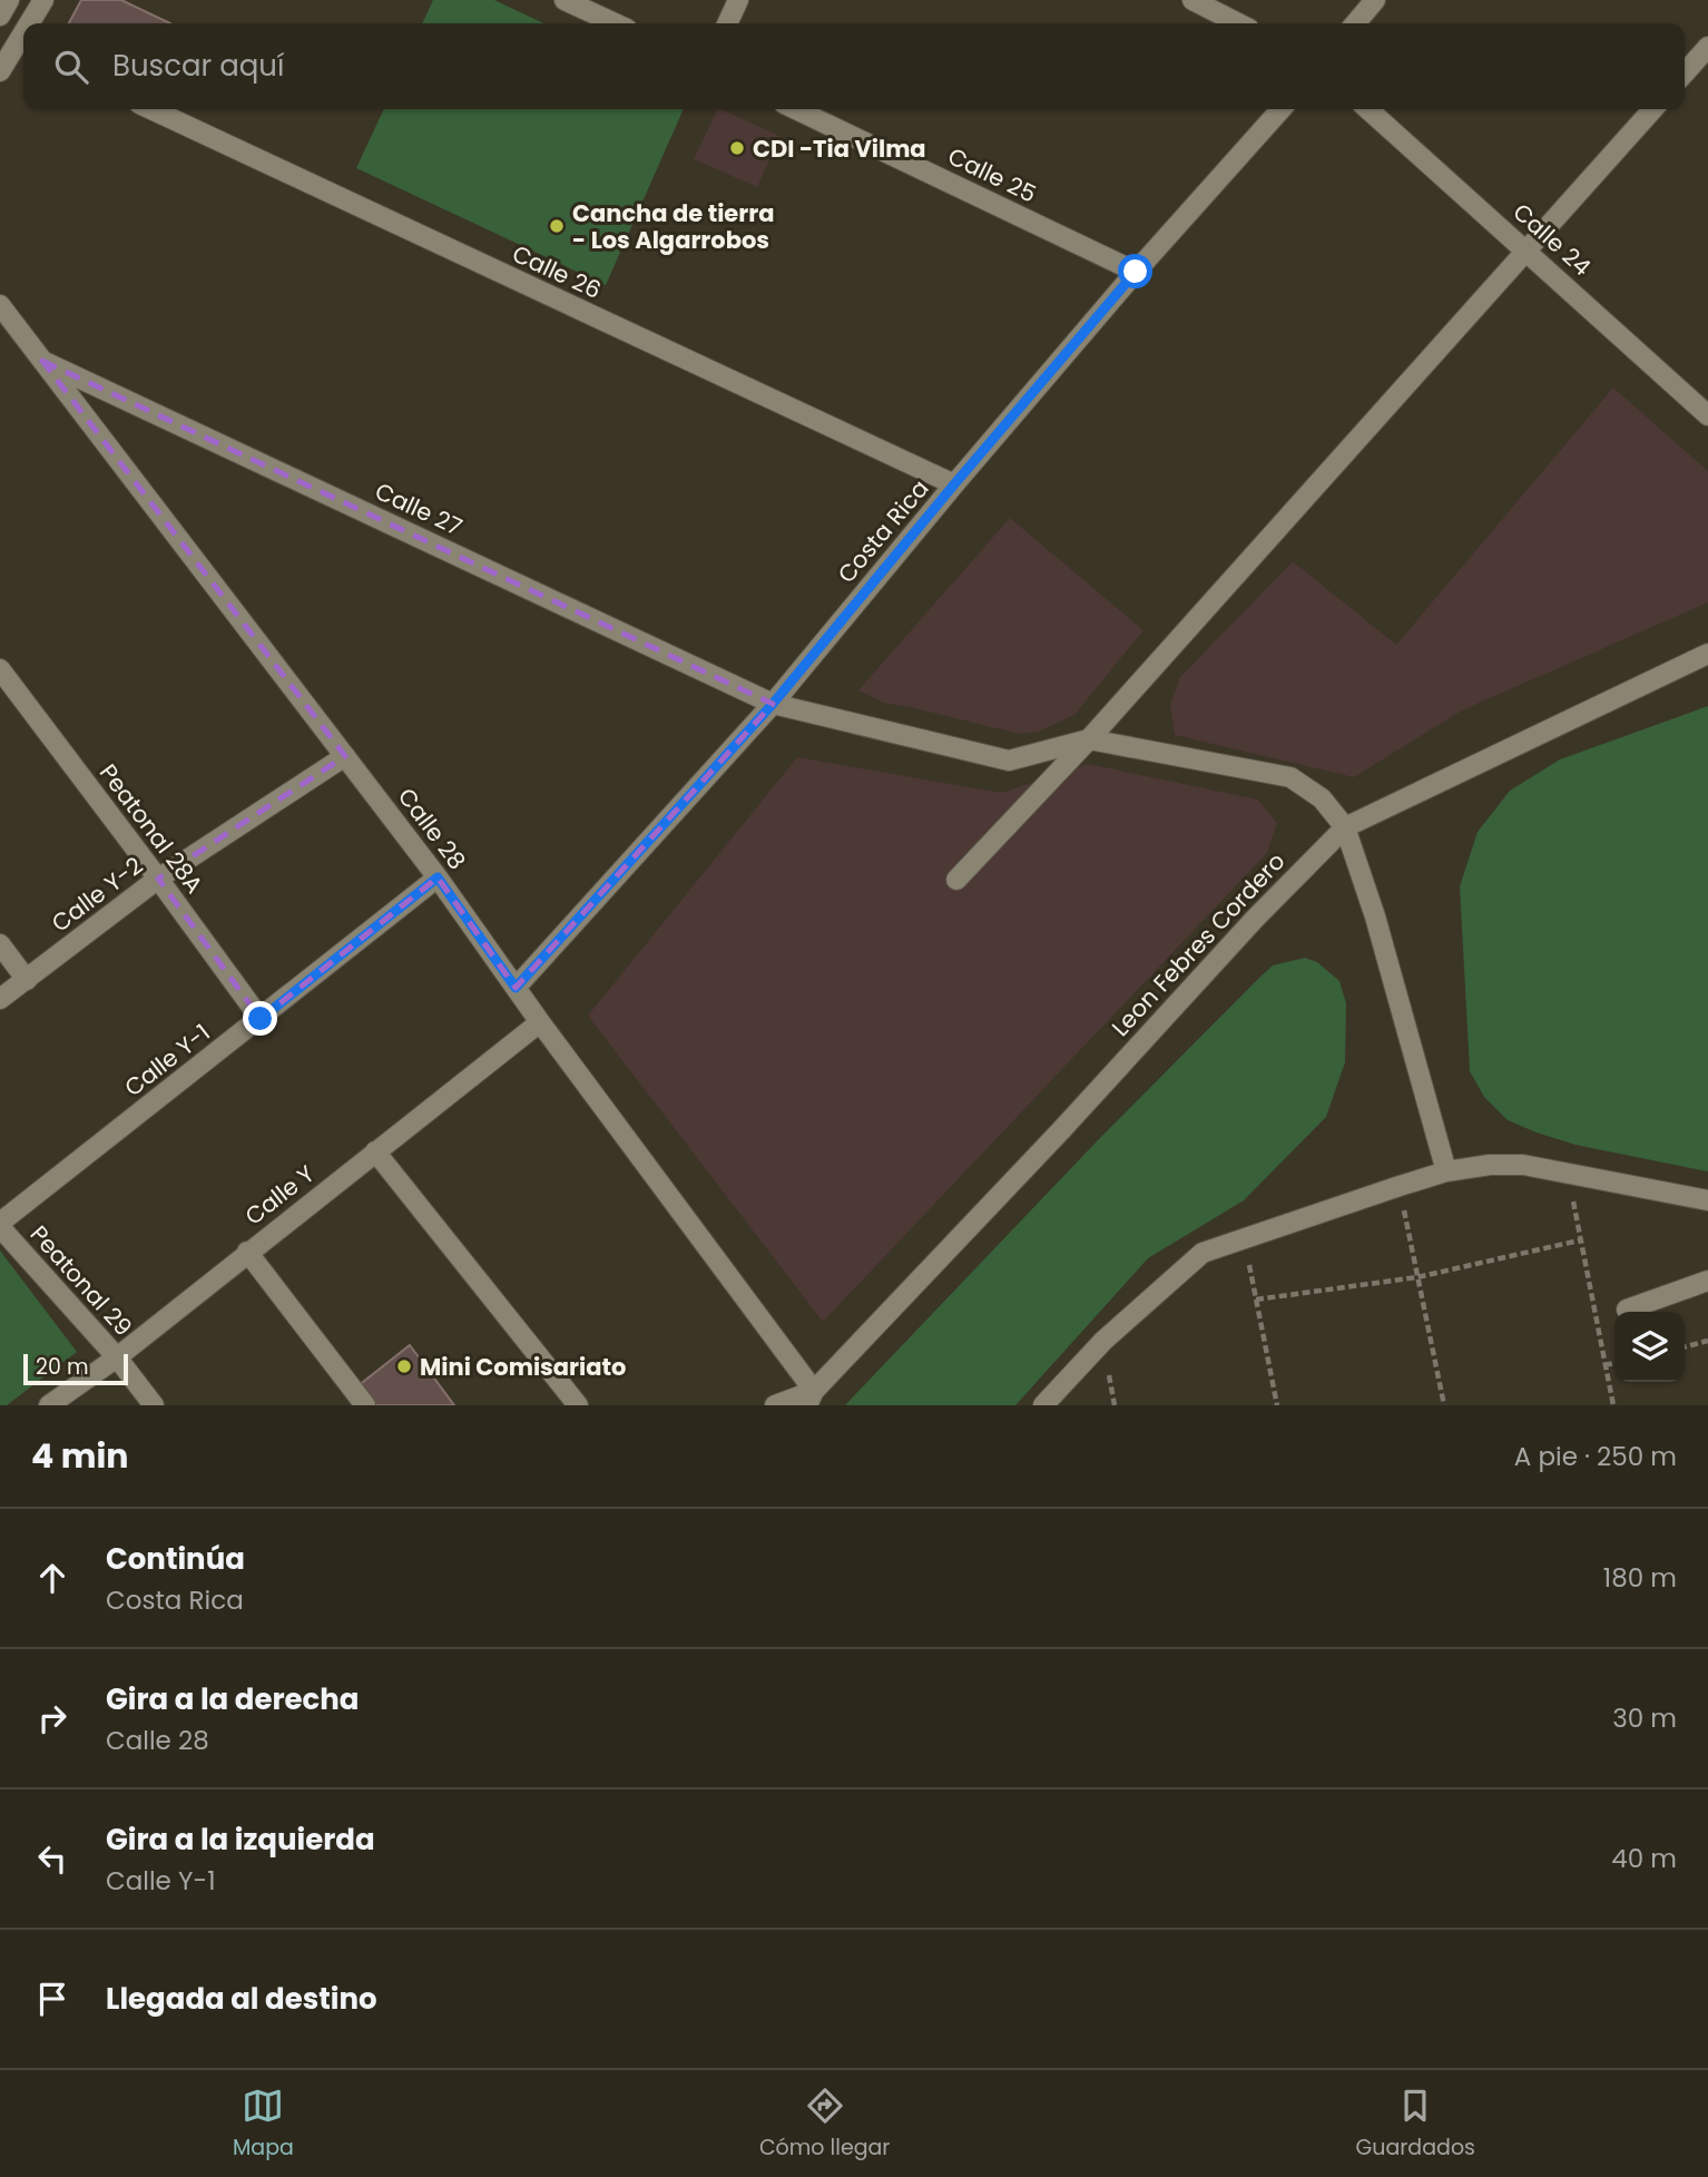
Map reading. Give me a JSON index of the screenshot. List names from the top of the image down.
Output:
{
  "streets": {
    "street": [
      "Calle 25",
      "Calle 24",
      "Calle 26",
      "Calle 27",
      "Costa Rica",
      "Peatonal 28A",
      "Calle 28",
      "Calle Y-2",
      "Leon Febres Cordero",
      "Calle Y-1",
      "Calle Y",
      "Peatonal 29"
    ]
  },
  "crossings": [
    ["Calle 25", "Costa Rica"],
    ["Calle 26", "Costa Rica"],
    ["Calle 27", "Costa Rica"],
    ["Calle 27", "Calle 28"],
    ["Costa Rica", "Calle 28"],
    ["Peatonal 28A", "Calle Y-2"],
    ["Peatonal 28A", "Calle Y-1"],
    ["Calle 28", "Calle Y-2"],
    ["Calle 28", "Leon Febres Cordero"],
    ["Calle 28", "Calle Y-1"],
    ["Calle 28", "Calle Y"],
    ["Calle Y-1", "Peatonal 29"],
    ["Calle Y", "Peatonal 29"]
  ],
  "places": ["CDI -Tia Vilma", "Cancha de tierra - Los Algarrobos", "Mini Comisariato"],
  "scale_bar": "20 m",
  "page": {
    "search": "Buscar aquí",
    "scale": "20 m",
    "heading": ["4 min", "A pie · 250 m"],
    "list": [
      ["Continúa", "Costa Rica", "180 m"],
      ["Gira a la derecha", "Calle 28", "30 m"],
      ["Gira a la izquierda", "Calle Y-1", "40 m"],
      "Llegada al destino"
    ],
    "nav": ["Mapa", "Cómo llegar", "Guardados"]
  }
}
